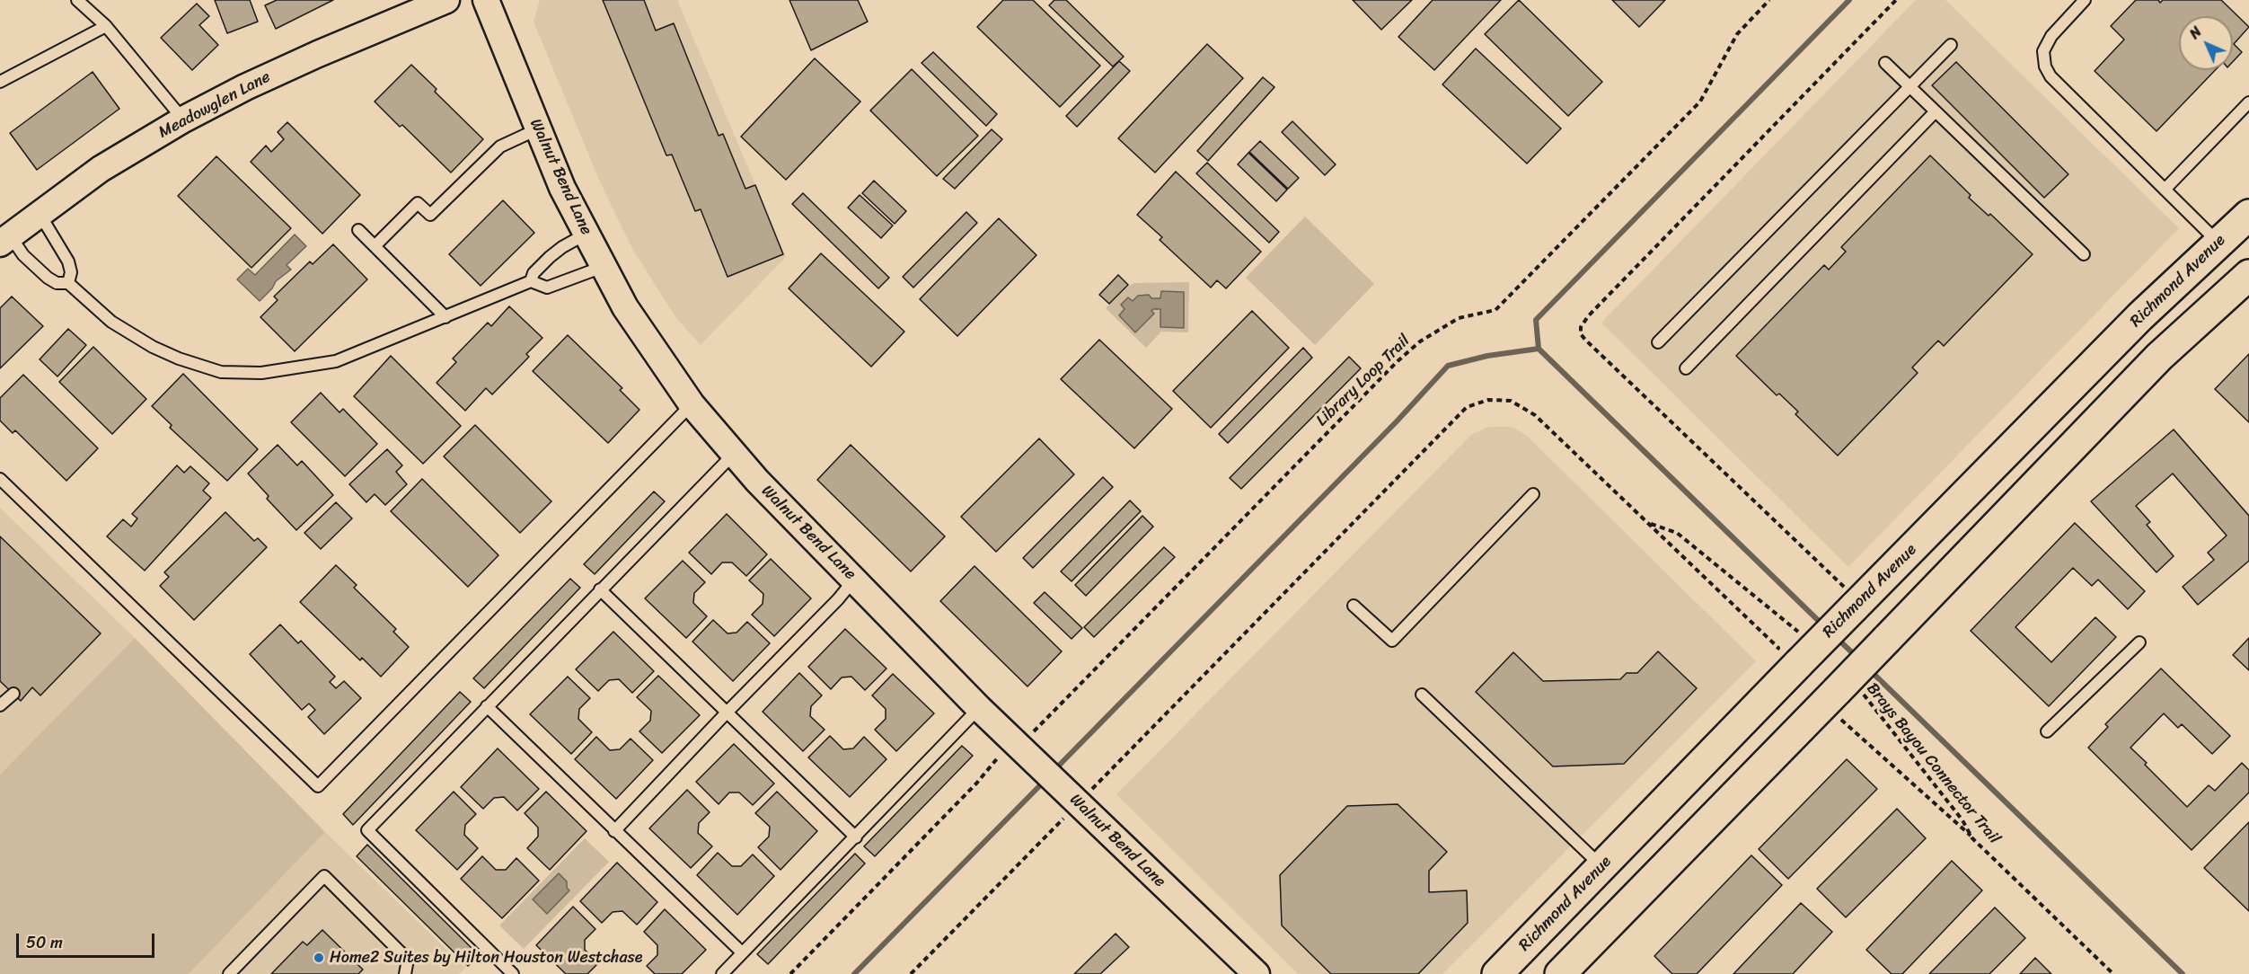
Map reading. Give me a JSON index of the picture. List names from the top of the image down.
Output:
{
  "streets": {
    "main road": ["Richmond Avenue"],
    "street": ["Meadowglen Lane", "Walnut Bend Lane"],
    "path": ["Library Loop Trail", "Brays Bayou Connector Trail"]
  },
  "crossings": [
    ["Walnut Bend Lane", "Library Loop Trail"]
  ],
  "places": ["Home2 Suites by Hilton Houston Westchase"],
  "scale_bar": "50 m",
  "north": "top left"
}
